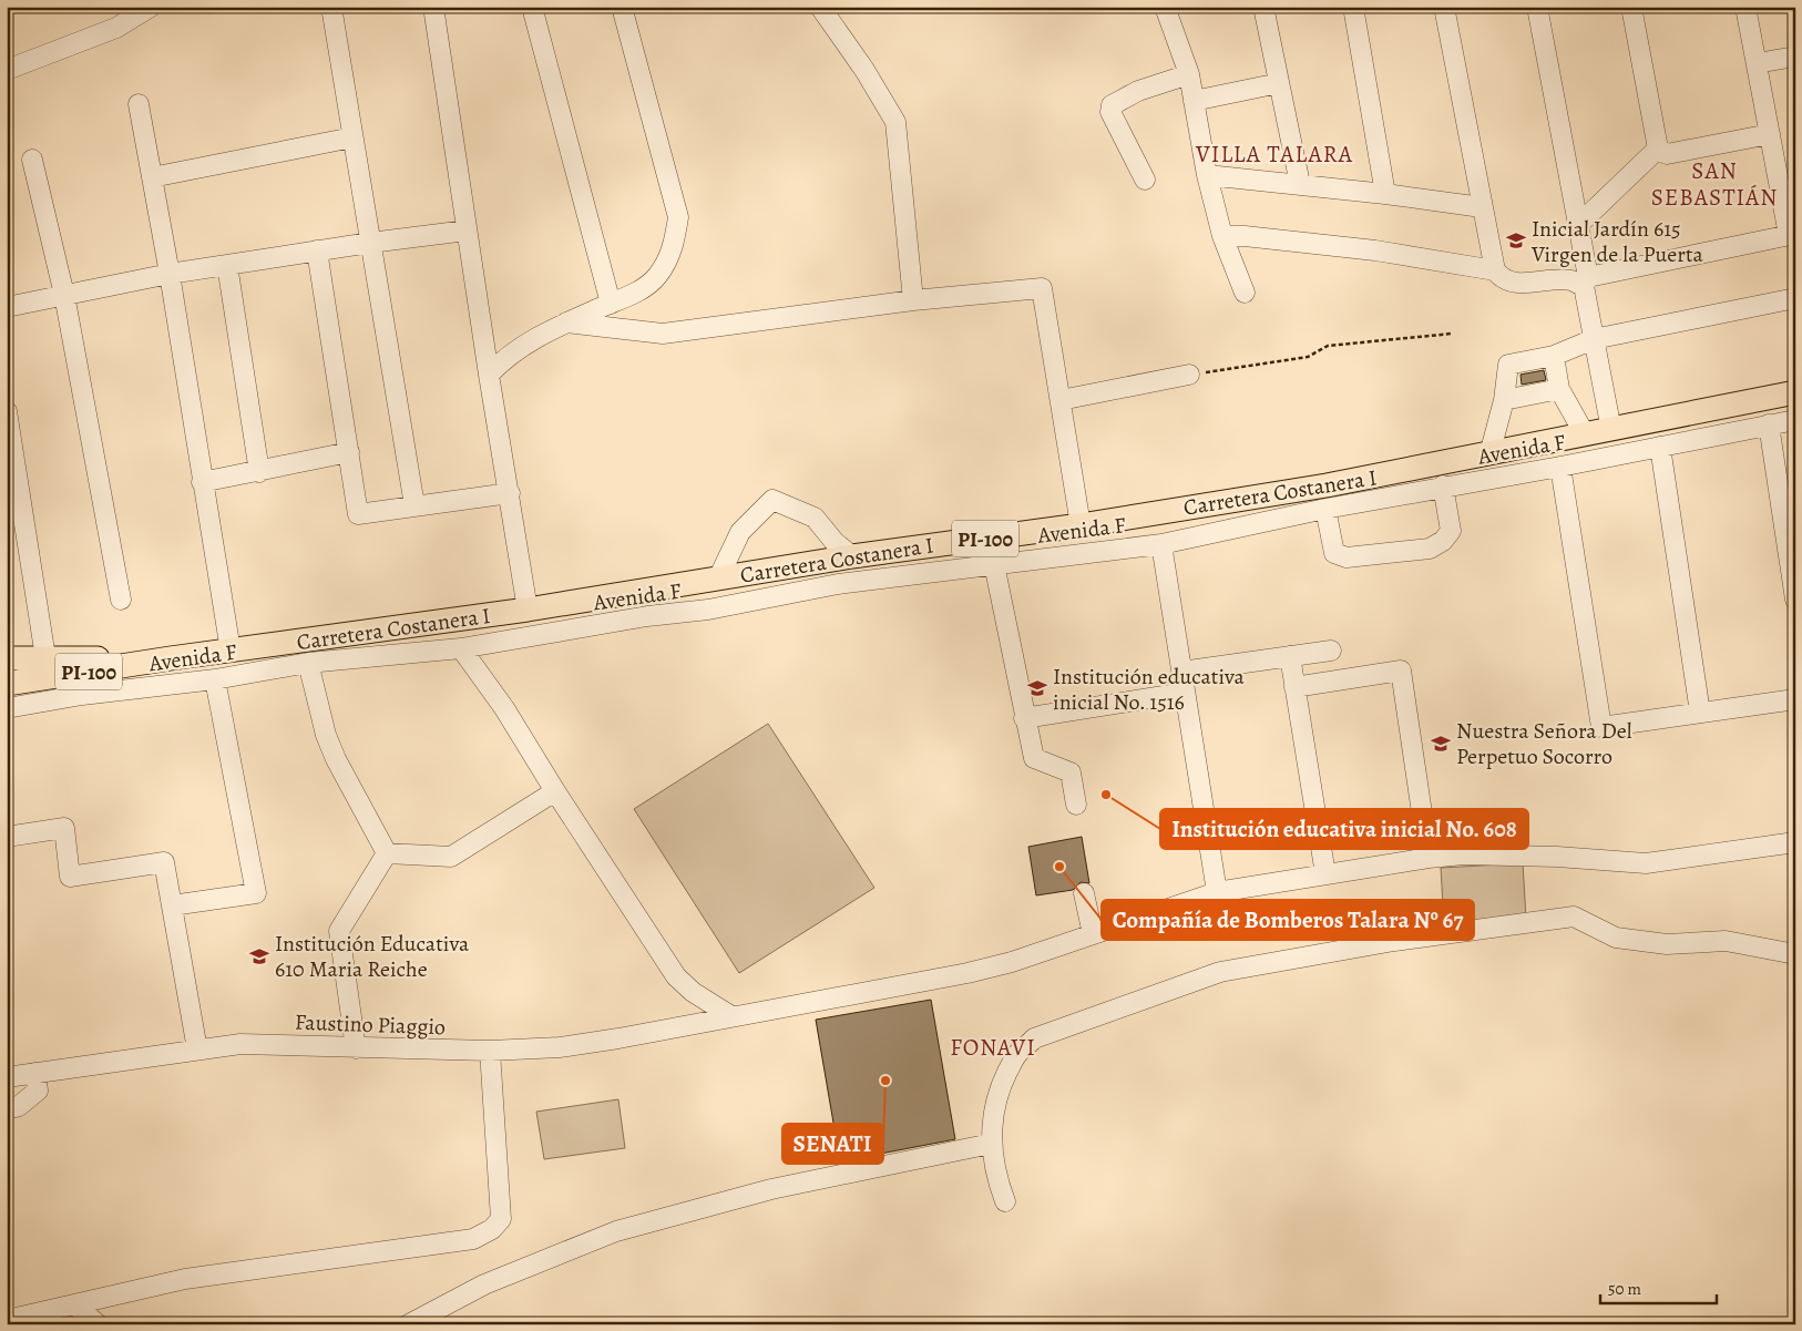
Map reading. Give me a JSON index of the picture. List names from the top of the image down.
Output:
{
  "streets": {
    "main road": ["Carretera Costanera I", "PI-100"],
    "street": ["Avenida F", "Faustino Piaggio"]
  },
  "districts": ["VILLA TALARA", "SAN SEBASTIÁN", "FONAVI"],
  "places": {
    "school or university": [
      "Inicial Jardín 615 Virgen de la Puerta",
      "Institución educativa inicial No. 1516",
      "Nuestra Señora Del Perpetuo Socorro",
      "Institución Educativa 610 Maria Reiche"
    ],
    "other": ["Institución educativa inicial No. 608", "Compañía de Bomberos Talara Nº 67", "SENATI"]
  },
  "scale_bar": "50 m"
}
